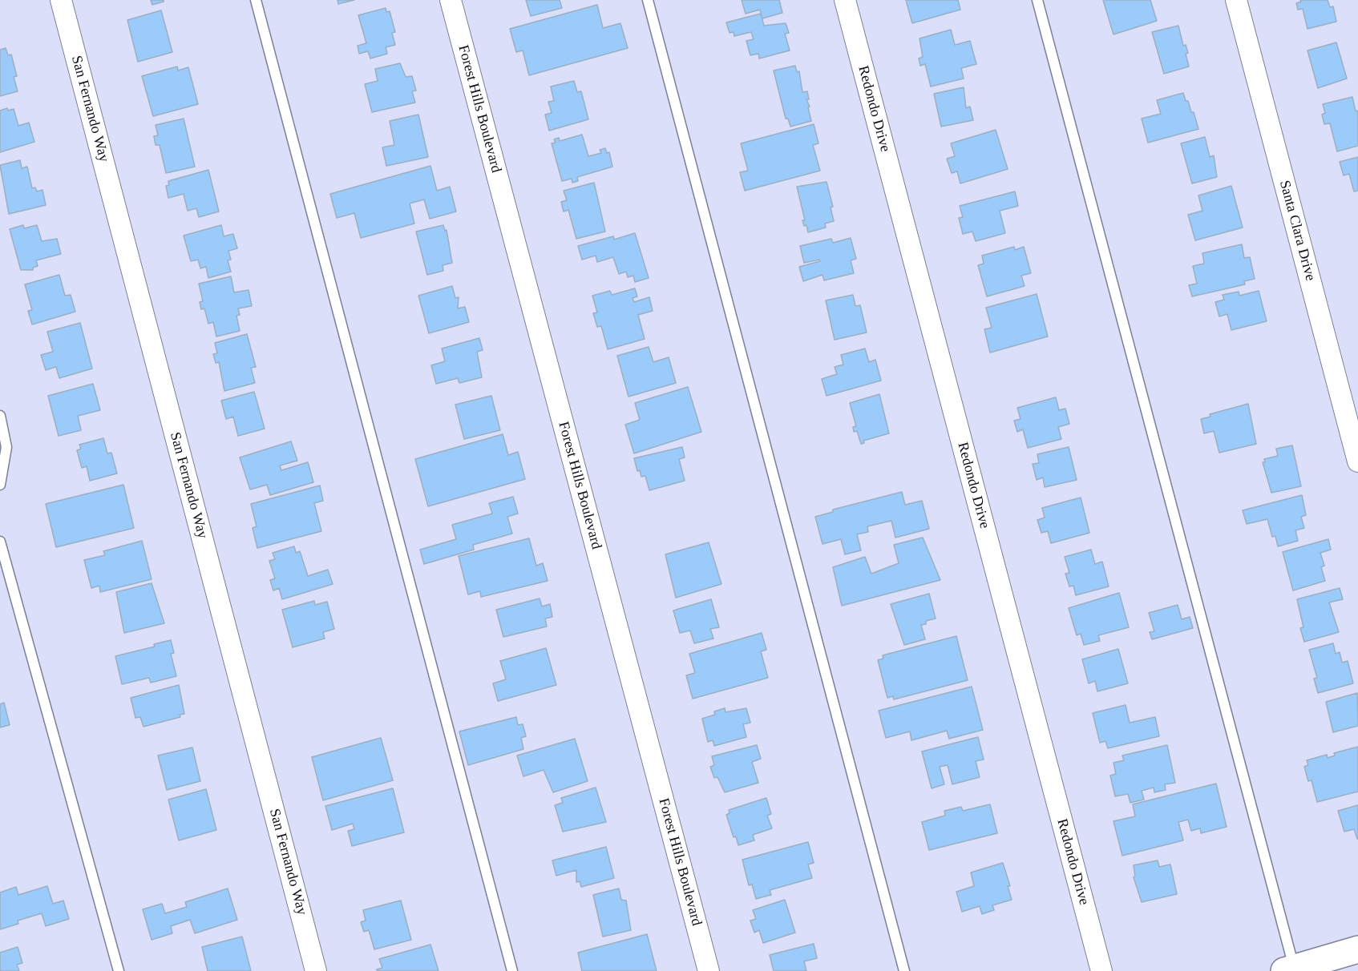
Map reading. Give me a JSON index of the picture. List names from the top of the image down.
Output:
{
  "streets": {
    "street": [
      "San Fernando Way",
      "Forest Hills Boulevard",
      "Redondo Drive",
      "Santa Clara Drive"
    ]
  }
}
